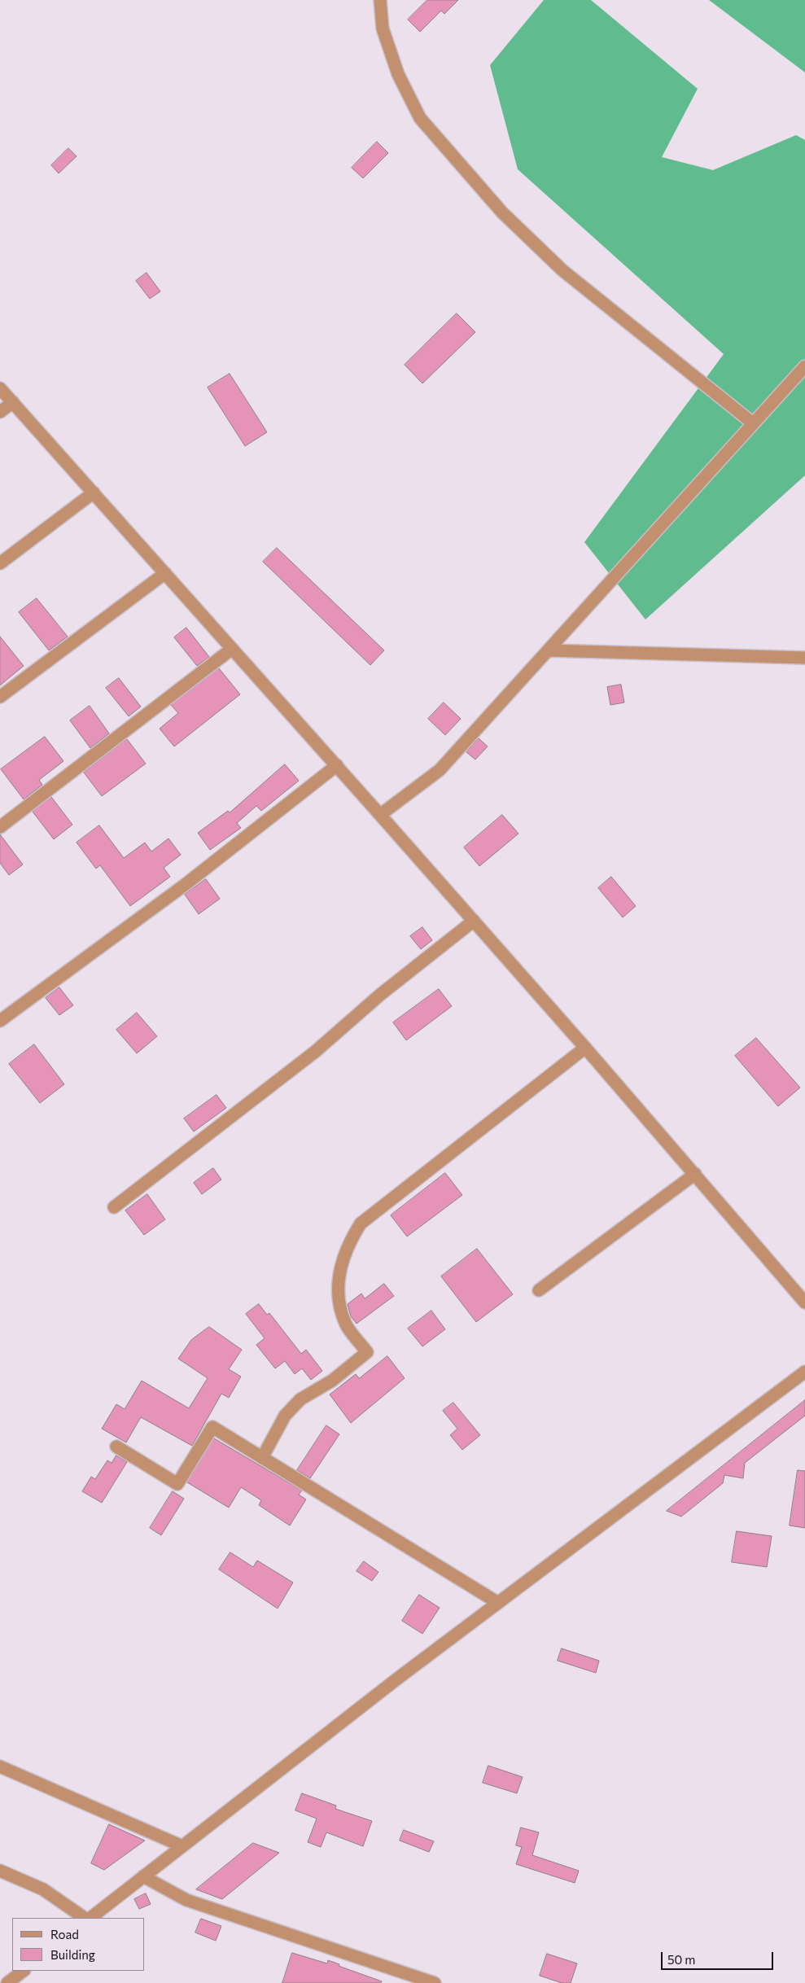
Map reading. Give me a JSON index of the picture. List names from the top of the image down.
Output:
{
  "legend": ["Road", "Building"],
  "scale_bar": "50 m"
}
